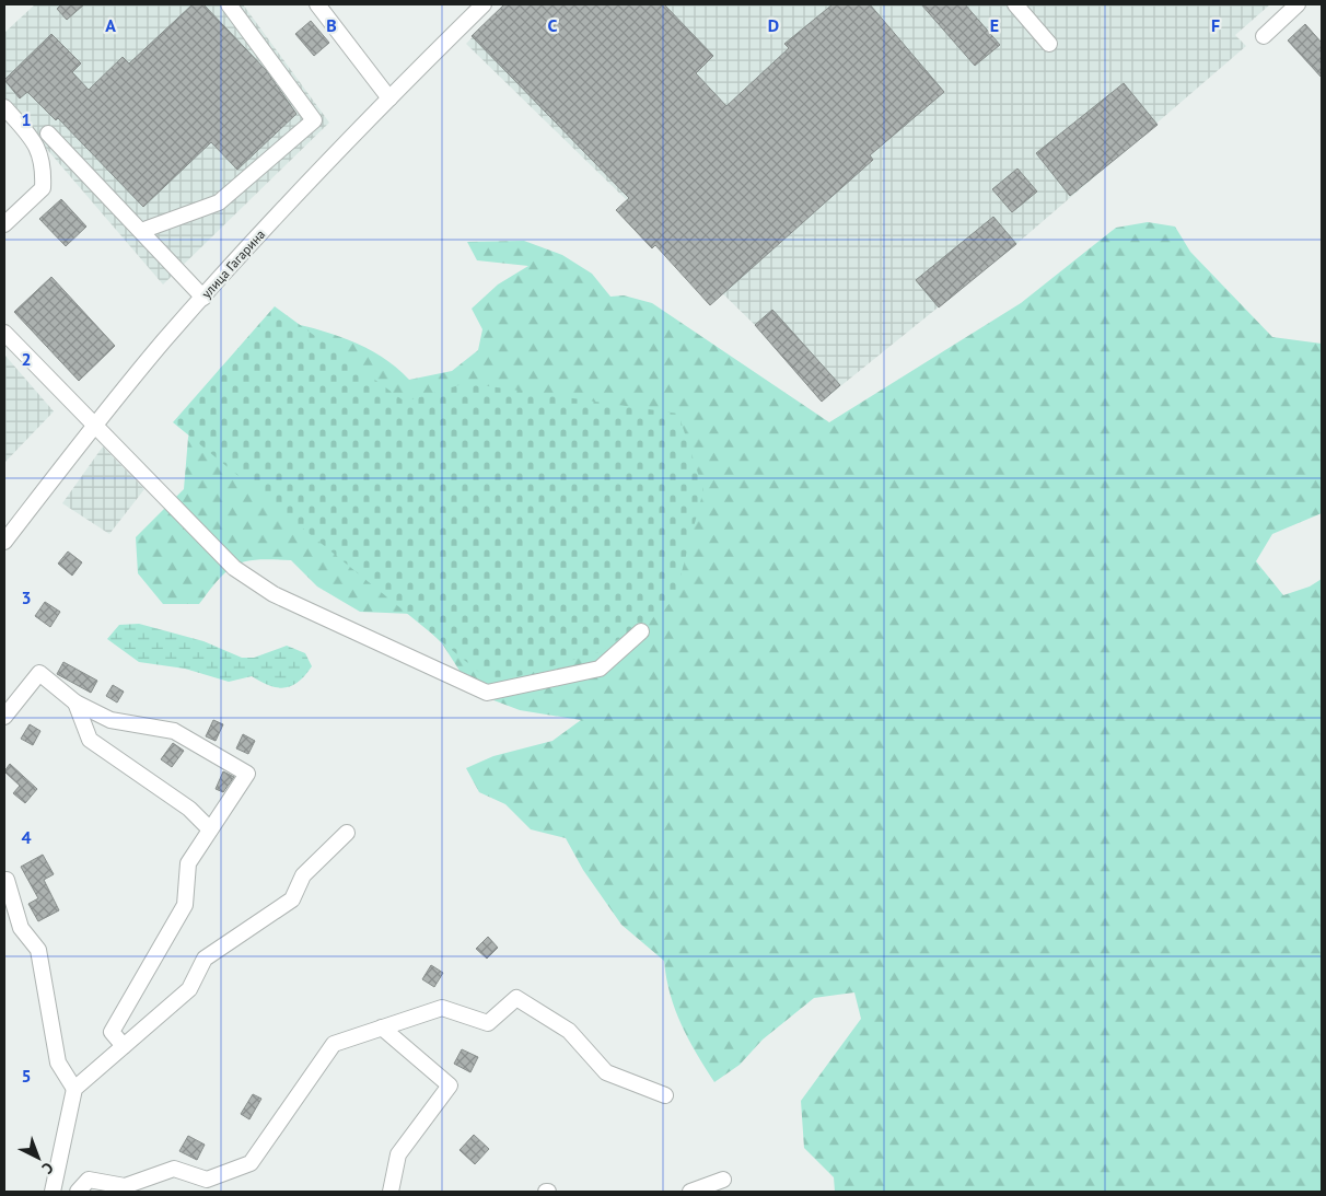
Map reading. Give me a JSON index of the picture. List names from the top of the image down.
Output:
{
  "streets": {
    "street": ["улица Гагарина"]
  },
  "north": "bottom right",
  "grid": {
    "columns": [
      "A",
      "B",
      "C",
      "D",
      "E",
      "F"
    ],
    "rows": [
      "1",
      "2",
      "3",
      "4",
      "5"
    ]
  }
}
